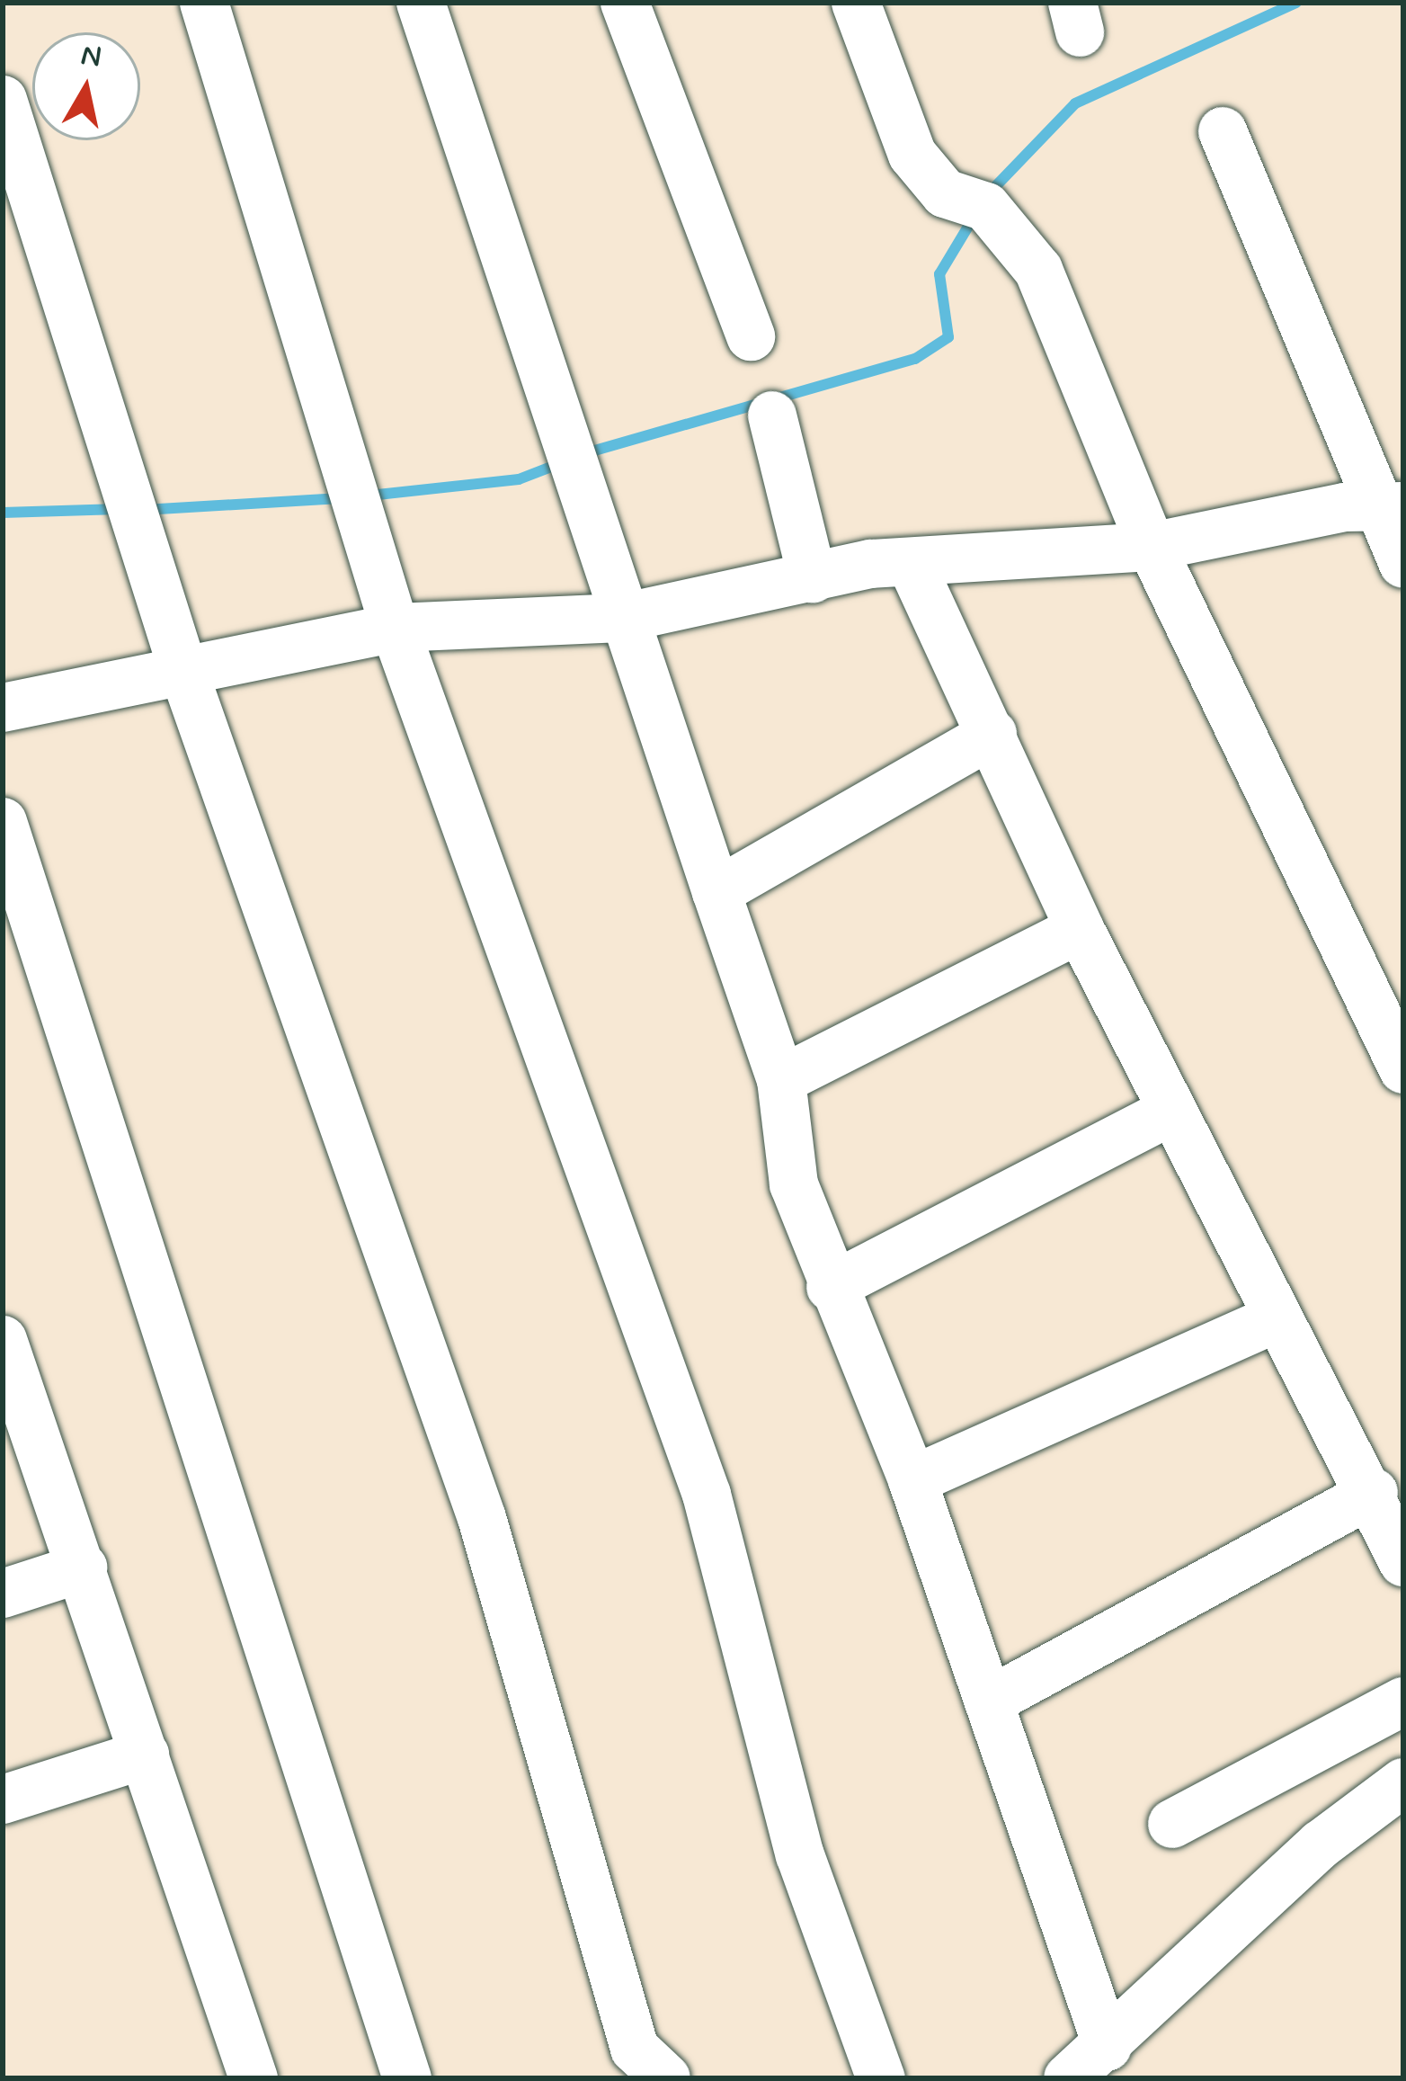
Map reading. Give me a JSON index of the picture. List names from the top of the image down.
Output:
{
  "north": "top"
}
